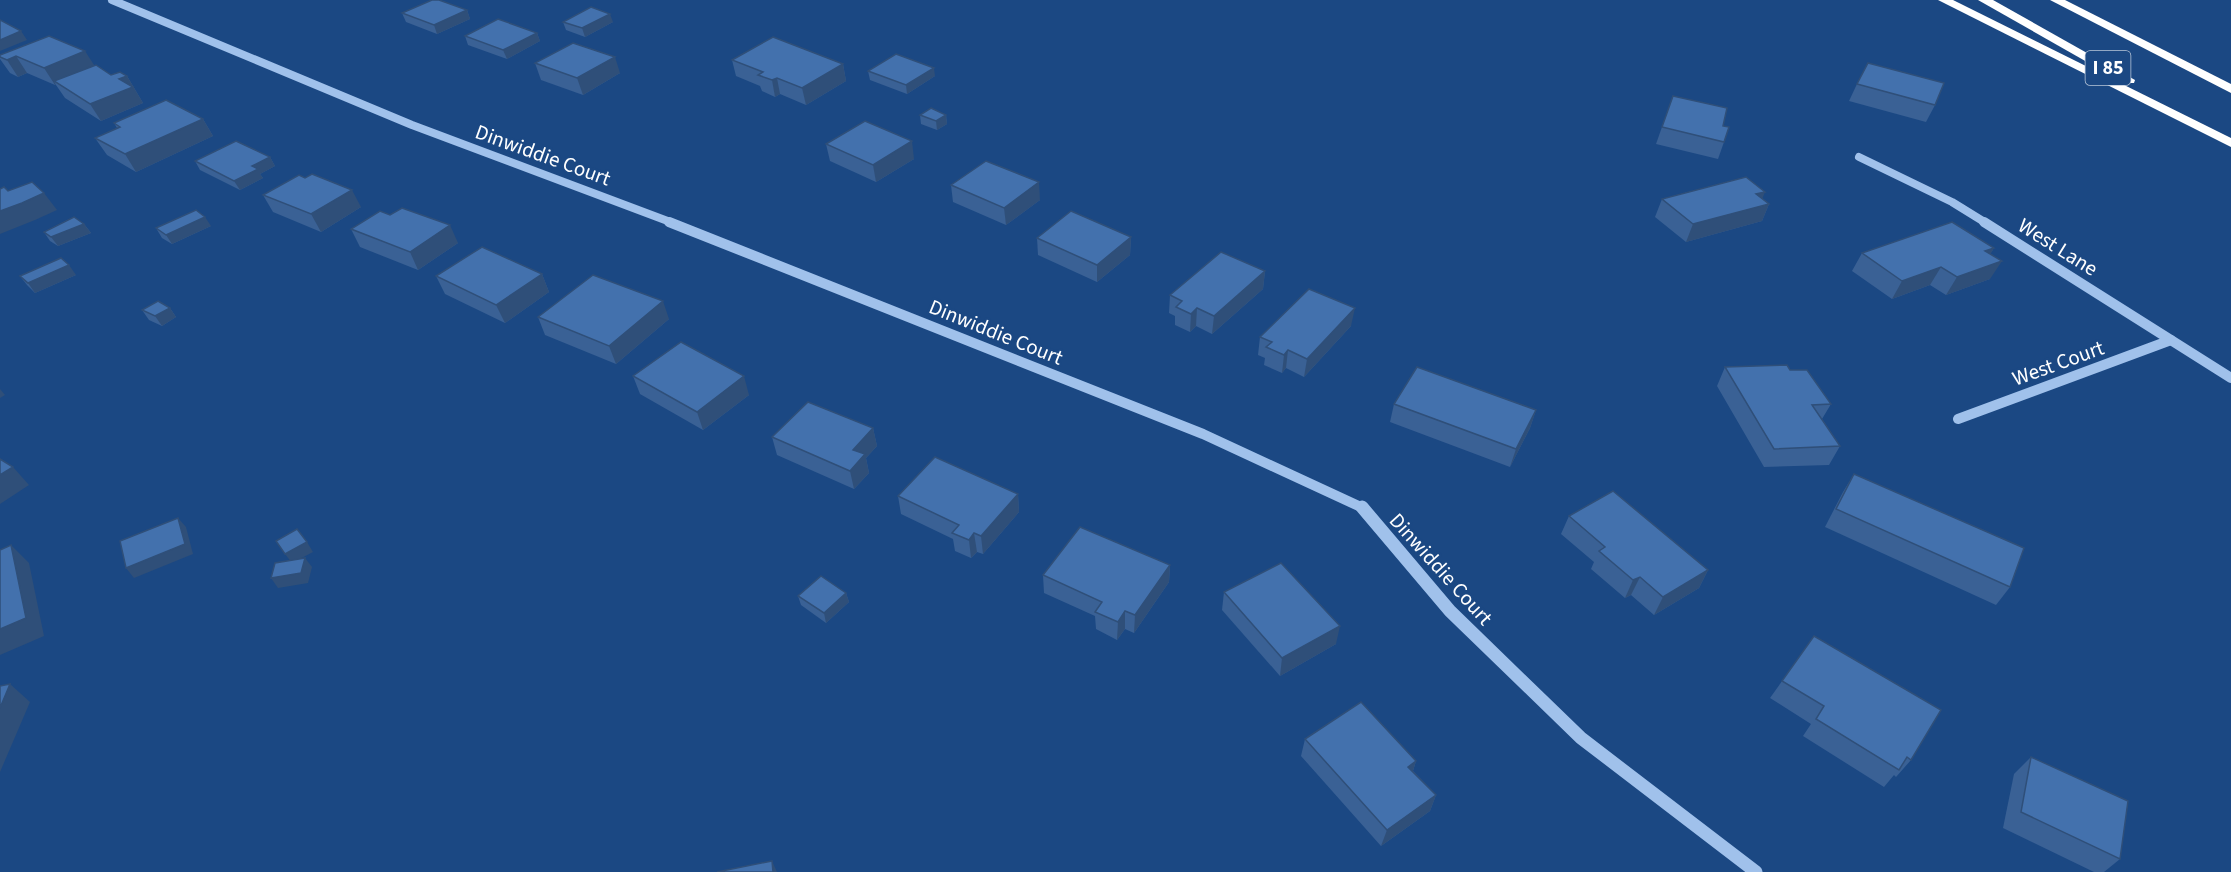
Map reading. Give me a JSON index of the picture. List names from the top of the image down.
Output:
{
  "streets": {
    "highway": ["I 85"],
    "street": ["Dinwiddie Court", "West Lane", "West Court"]
  },
  "crossings": [
    ["West Lane", "West Court"]
  ]
}
